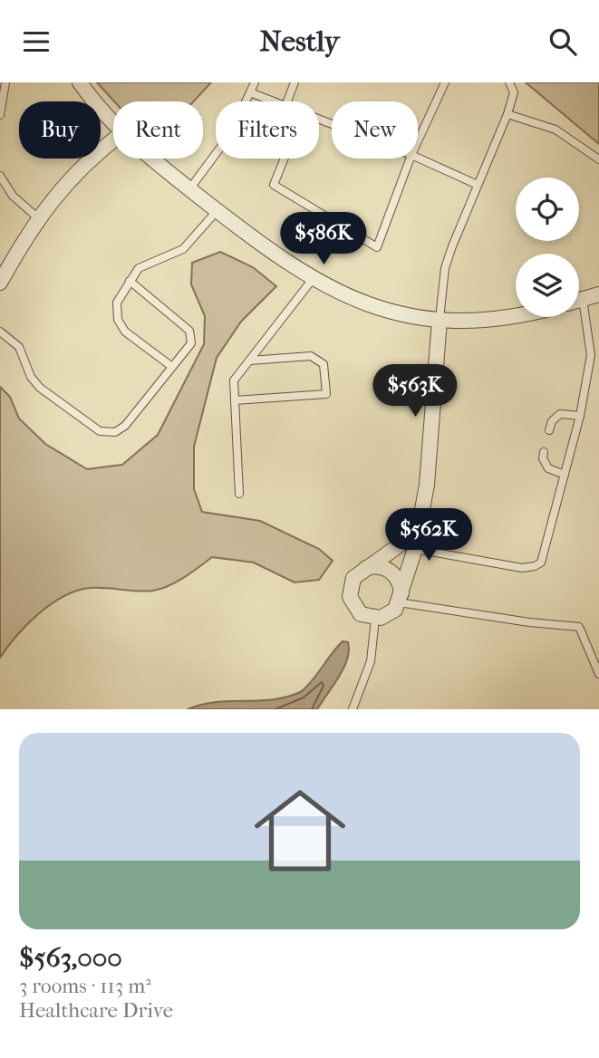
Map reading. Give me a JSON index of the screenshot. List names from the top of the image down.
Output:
{
  "page": {
    "header": "Nestly",
    "chip": [
      "Buy",
      "Rent",
      "Filters",
      "New"
    ],
    "price": ["$586K", "$563K", "$562K"],
    "list": [
      {
        "name": "$563,000",
        "note": "3 rooms · 113 m² · Healthcare Drive"
      }
    ]
  }
}
